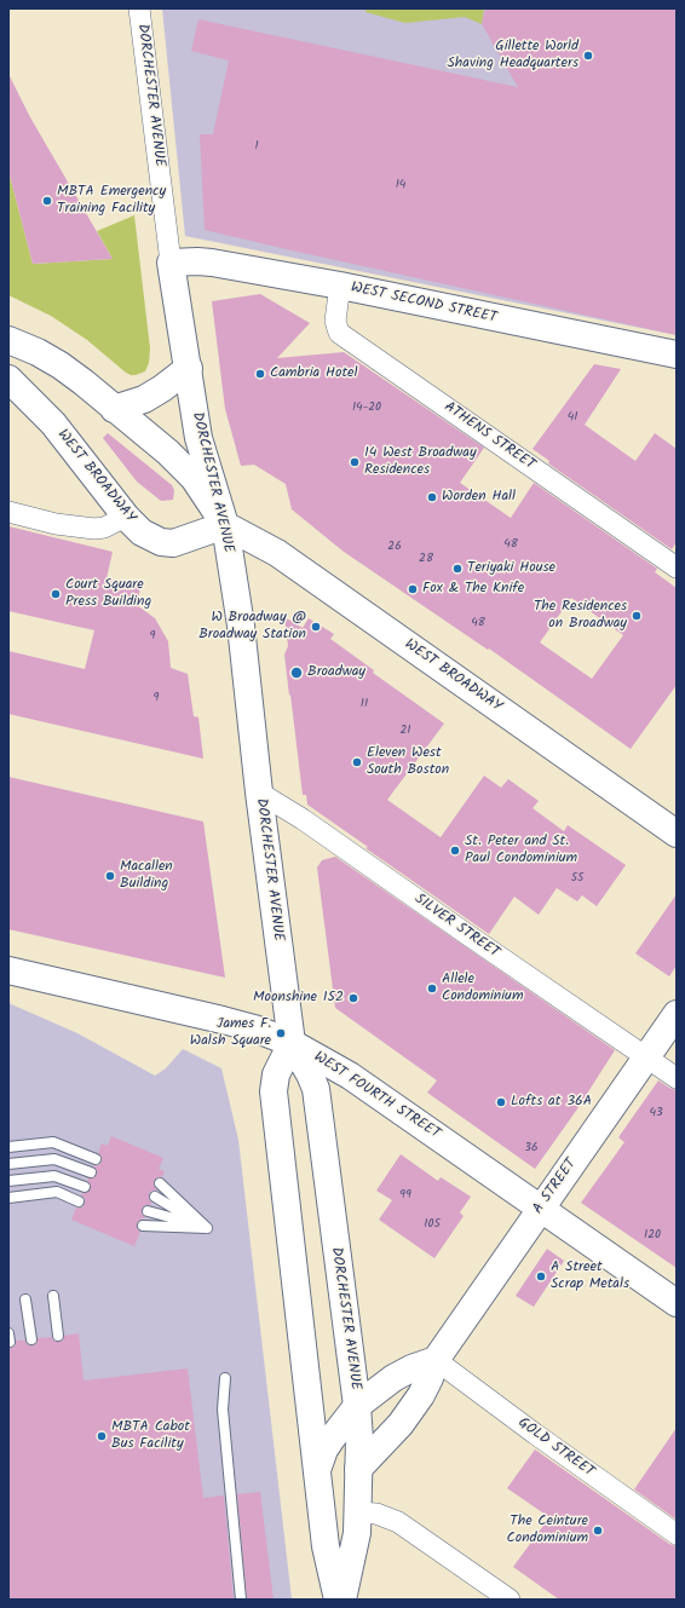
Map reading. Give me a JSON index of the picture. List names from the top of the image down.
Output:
{
  "streets": {
    "main road": [
      "DORCHESTER AVENUE",
      "WEST SECOND STREET",
      "WEST BROADWAY",
      "WEST FOURTH STREET",
      "A STREET"
    ],
    "street": ["ATHENS STREET", "SILVER STREET", "GOLD STREET"]
  },
  "crossings": [
    ["DORCHESTER AVENUE", "WEST SECOND STREET"],
    ["DORCHESTER AVENUE", "WEST BROADWAY"],
    ["DORCHESTER AVENUE", "SILVER STREET"],
    ["DORCHESTER AVENUE", "WEST FOURTH STREET"],
    ["DORCHESTER AVENUE", "A STREET"],
    ["WEST SECOND STREET", "ATHENS STREET"],
    ["SILVER STREET", "A STREET"],
    ["WEST FOURTH STREET", "A STREET"],
    ["A STREET", "GOLD STREET"]
  ],
  "places": [
    "Gillette World Shaving Headquarters",
    "MBTA Emergency Training Facility",
    "Cambria Hotel",
    "14 West Broadway Residences",
    "Worden Hall",
    "Teriyaki House",
    "Fox & The Knife",
    "Court Square Press Building",
    "The Residences on Broadway",
    "W Broadway @ Broadway Station",
    "Broadway",
    "Eleven West South Boston",
    "St. Peter and St. Paul Condominium",
    "Macallen Building",
    "Allele Condominium",
    "Moonshine 152",
    "James F. Walsh Square",
    "Lofts at 36A",
    "A Street Scrap Metals",
    "MBTA Cabot Bus Facility",
    "The Ceinture Condominium"
  ],
  "house_numbers": [
    "1",
    "14",
    "14-20",
    "41",
    "48",
    "26",
    "28",
    "48",
    "9",
    "9",
    "11",
    "21",
    "55",
    "43",
    "36",
    "99",
    "105",
    "120"
  ]
}
